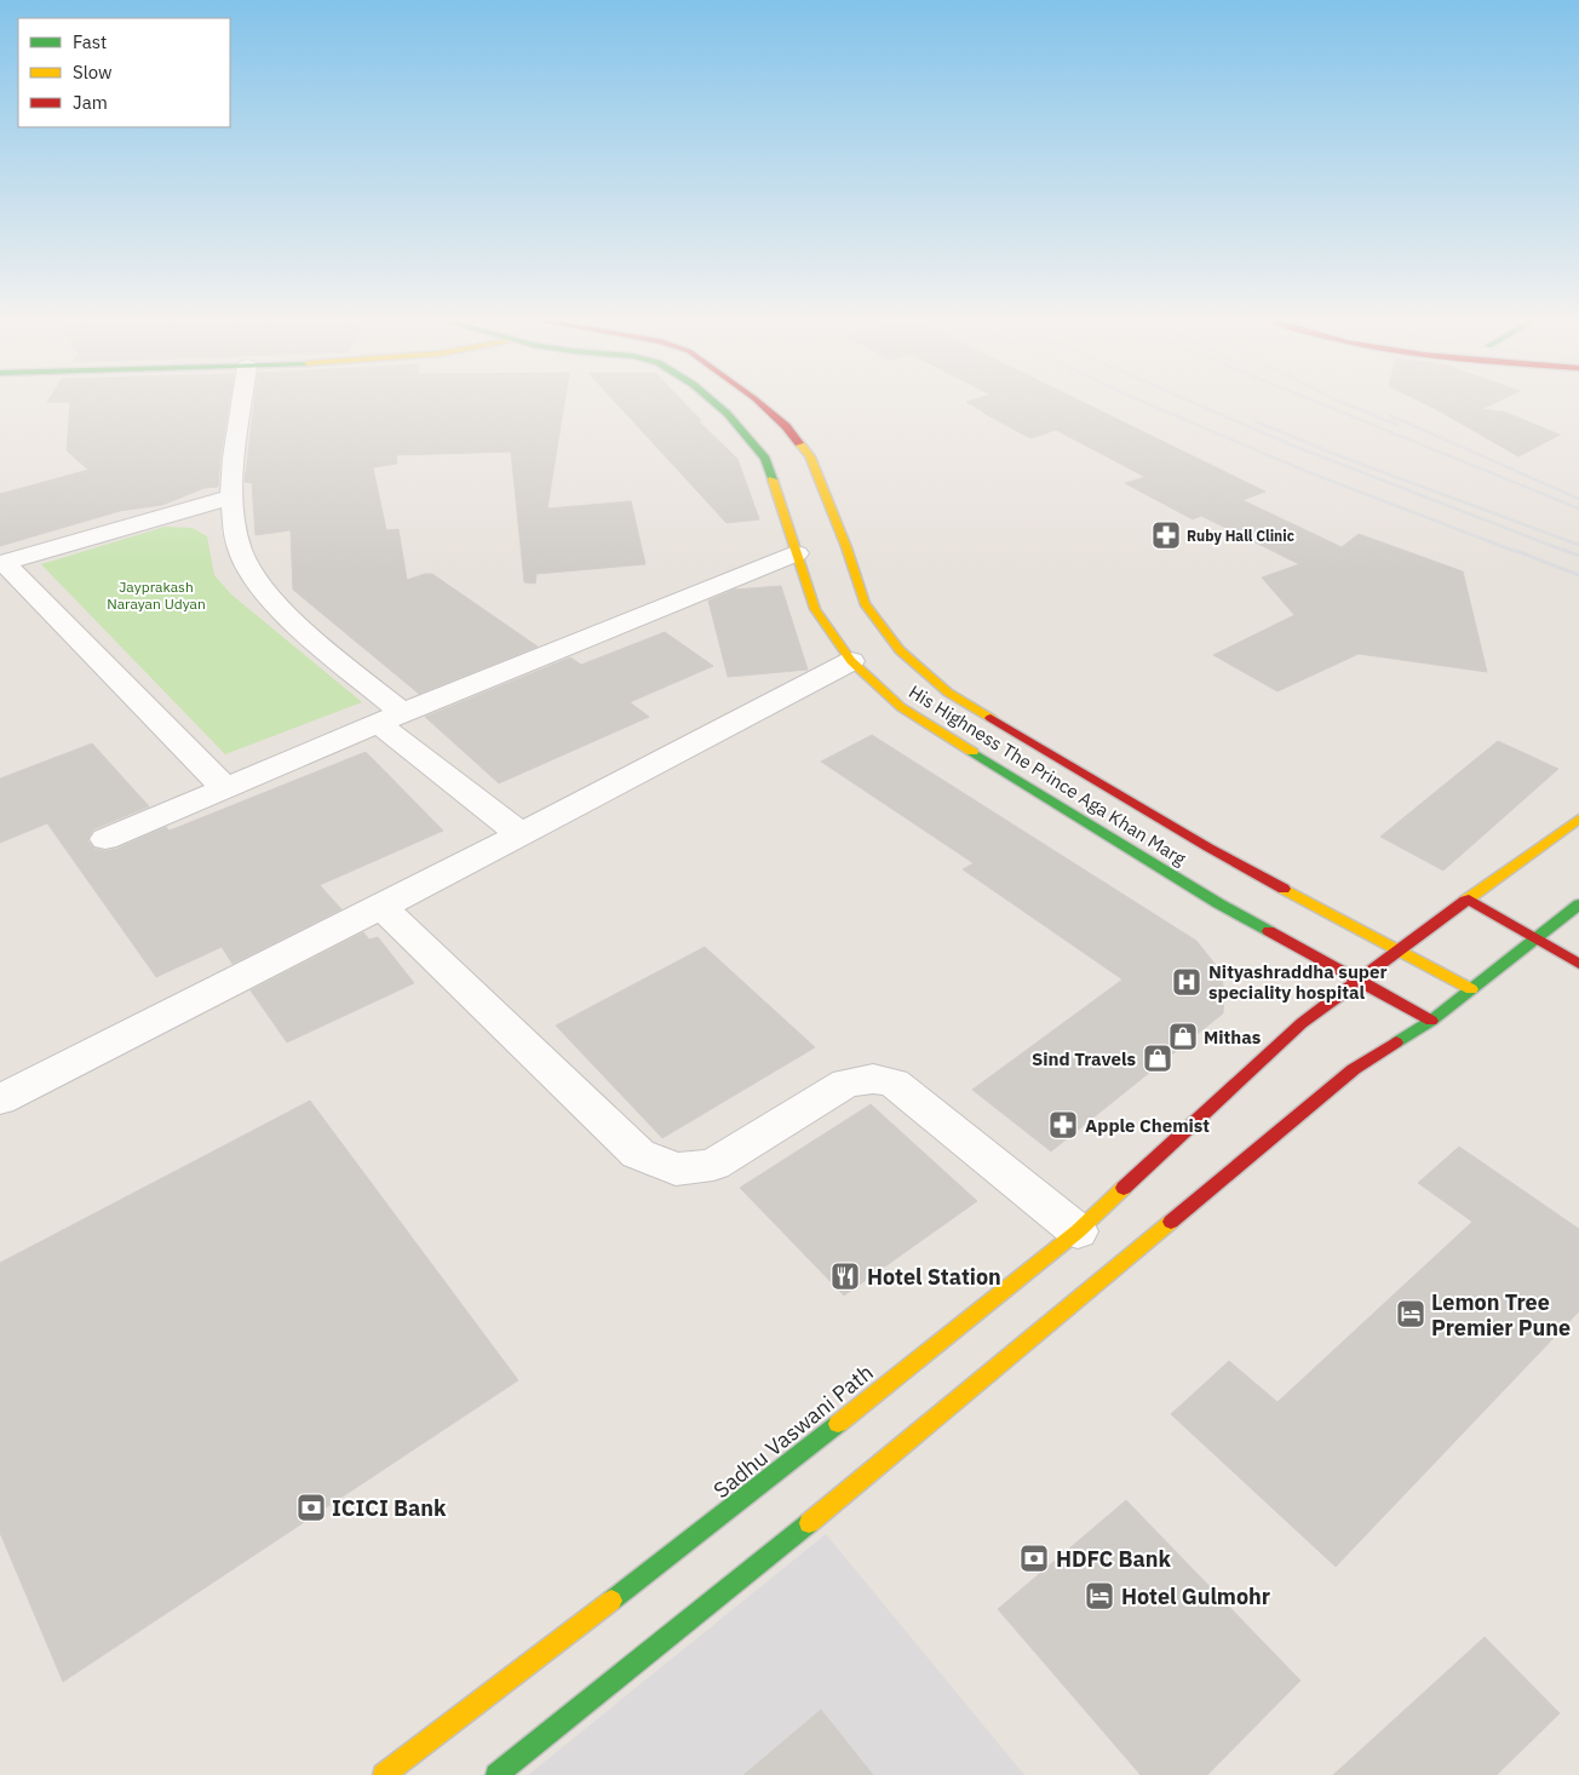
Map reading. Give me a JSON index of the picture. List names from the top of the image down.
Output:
{
  "streets": {
    "main road": ["His Highness The Prince Aga Khan Marg", "Sadhu Vaswani Path"]
  },
  "crossings": [
    ["His Highness The Prince Aga Khan Marg", "Sadhu Vaswani Path"]
  ],
  "parks": ["Jayprakash Narayan Udyan"],
  "places": {
    "pharmacy": ["Ruby Hall Clinic", "Apple Chemist"],
    "hospital": ["Nityashraddha super speciality hospital"],
    "shop": ["Mithas", "Sind Travels"],
    "restaurant": ["Hotel Station"],
    "hotel": ["Lemon Tree Premier Pune", "Hotel Gulmohr"],
    "bank": ["ICICI Bank", "HDFC Bank"]
  },
  "legend": ["Fast", "Slow", "Jam"]
}
